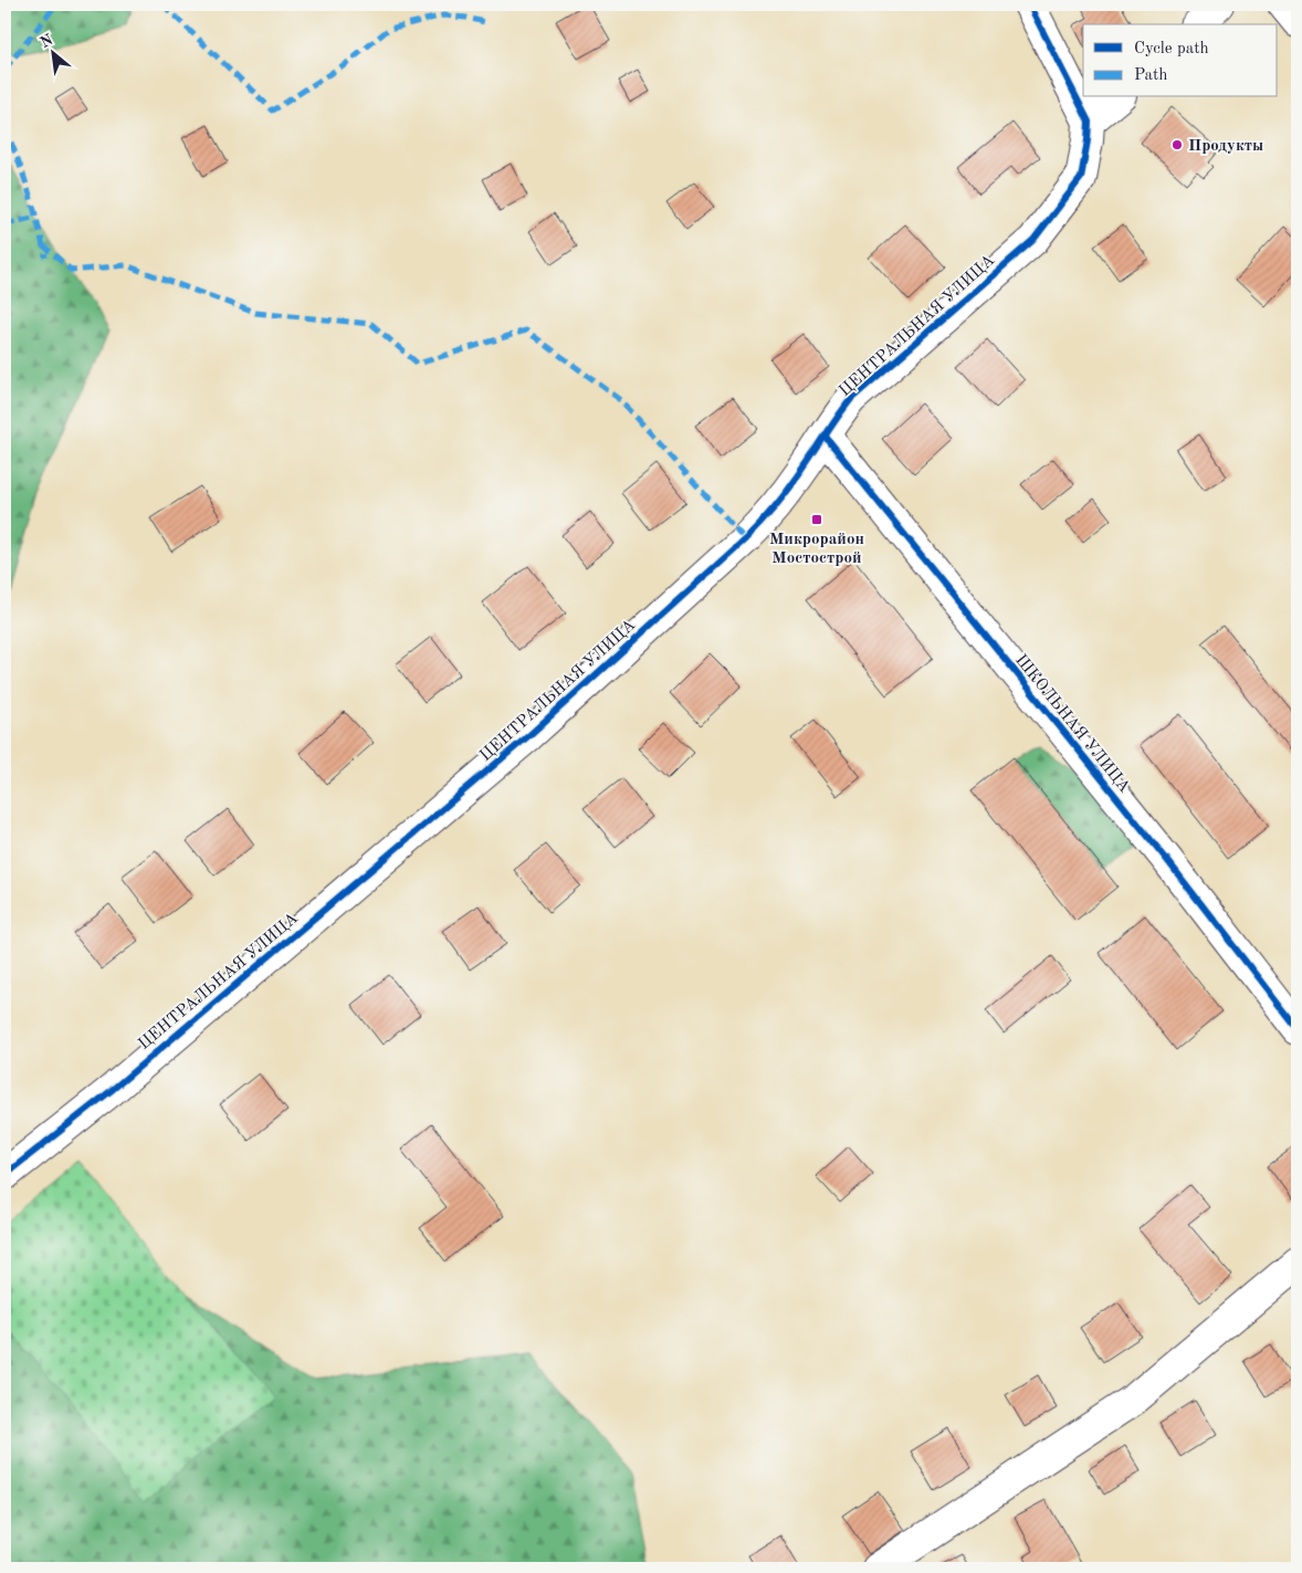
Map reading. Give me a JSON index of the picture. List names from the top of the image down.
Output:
{
  "streets": {
    "street": ["ЦЕНТРАЛЬНАЯ УЛИЦА", "ШКОЛЬНАЯ УЛИЦА"]
  },
  "crossings": [
    ["ЦЕНТРАЛЬНАЯ УЛИЦА", "ШКОЛЬНАЯ УЛИЦА"]
  ],
  "places": {
    "other": ["Продукты"],
    "transit": ["Микрорайон Мостострой"]
  },
  "legend": ["Cycle path", "Path"],
  "north": "top left"
}
